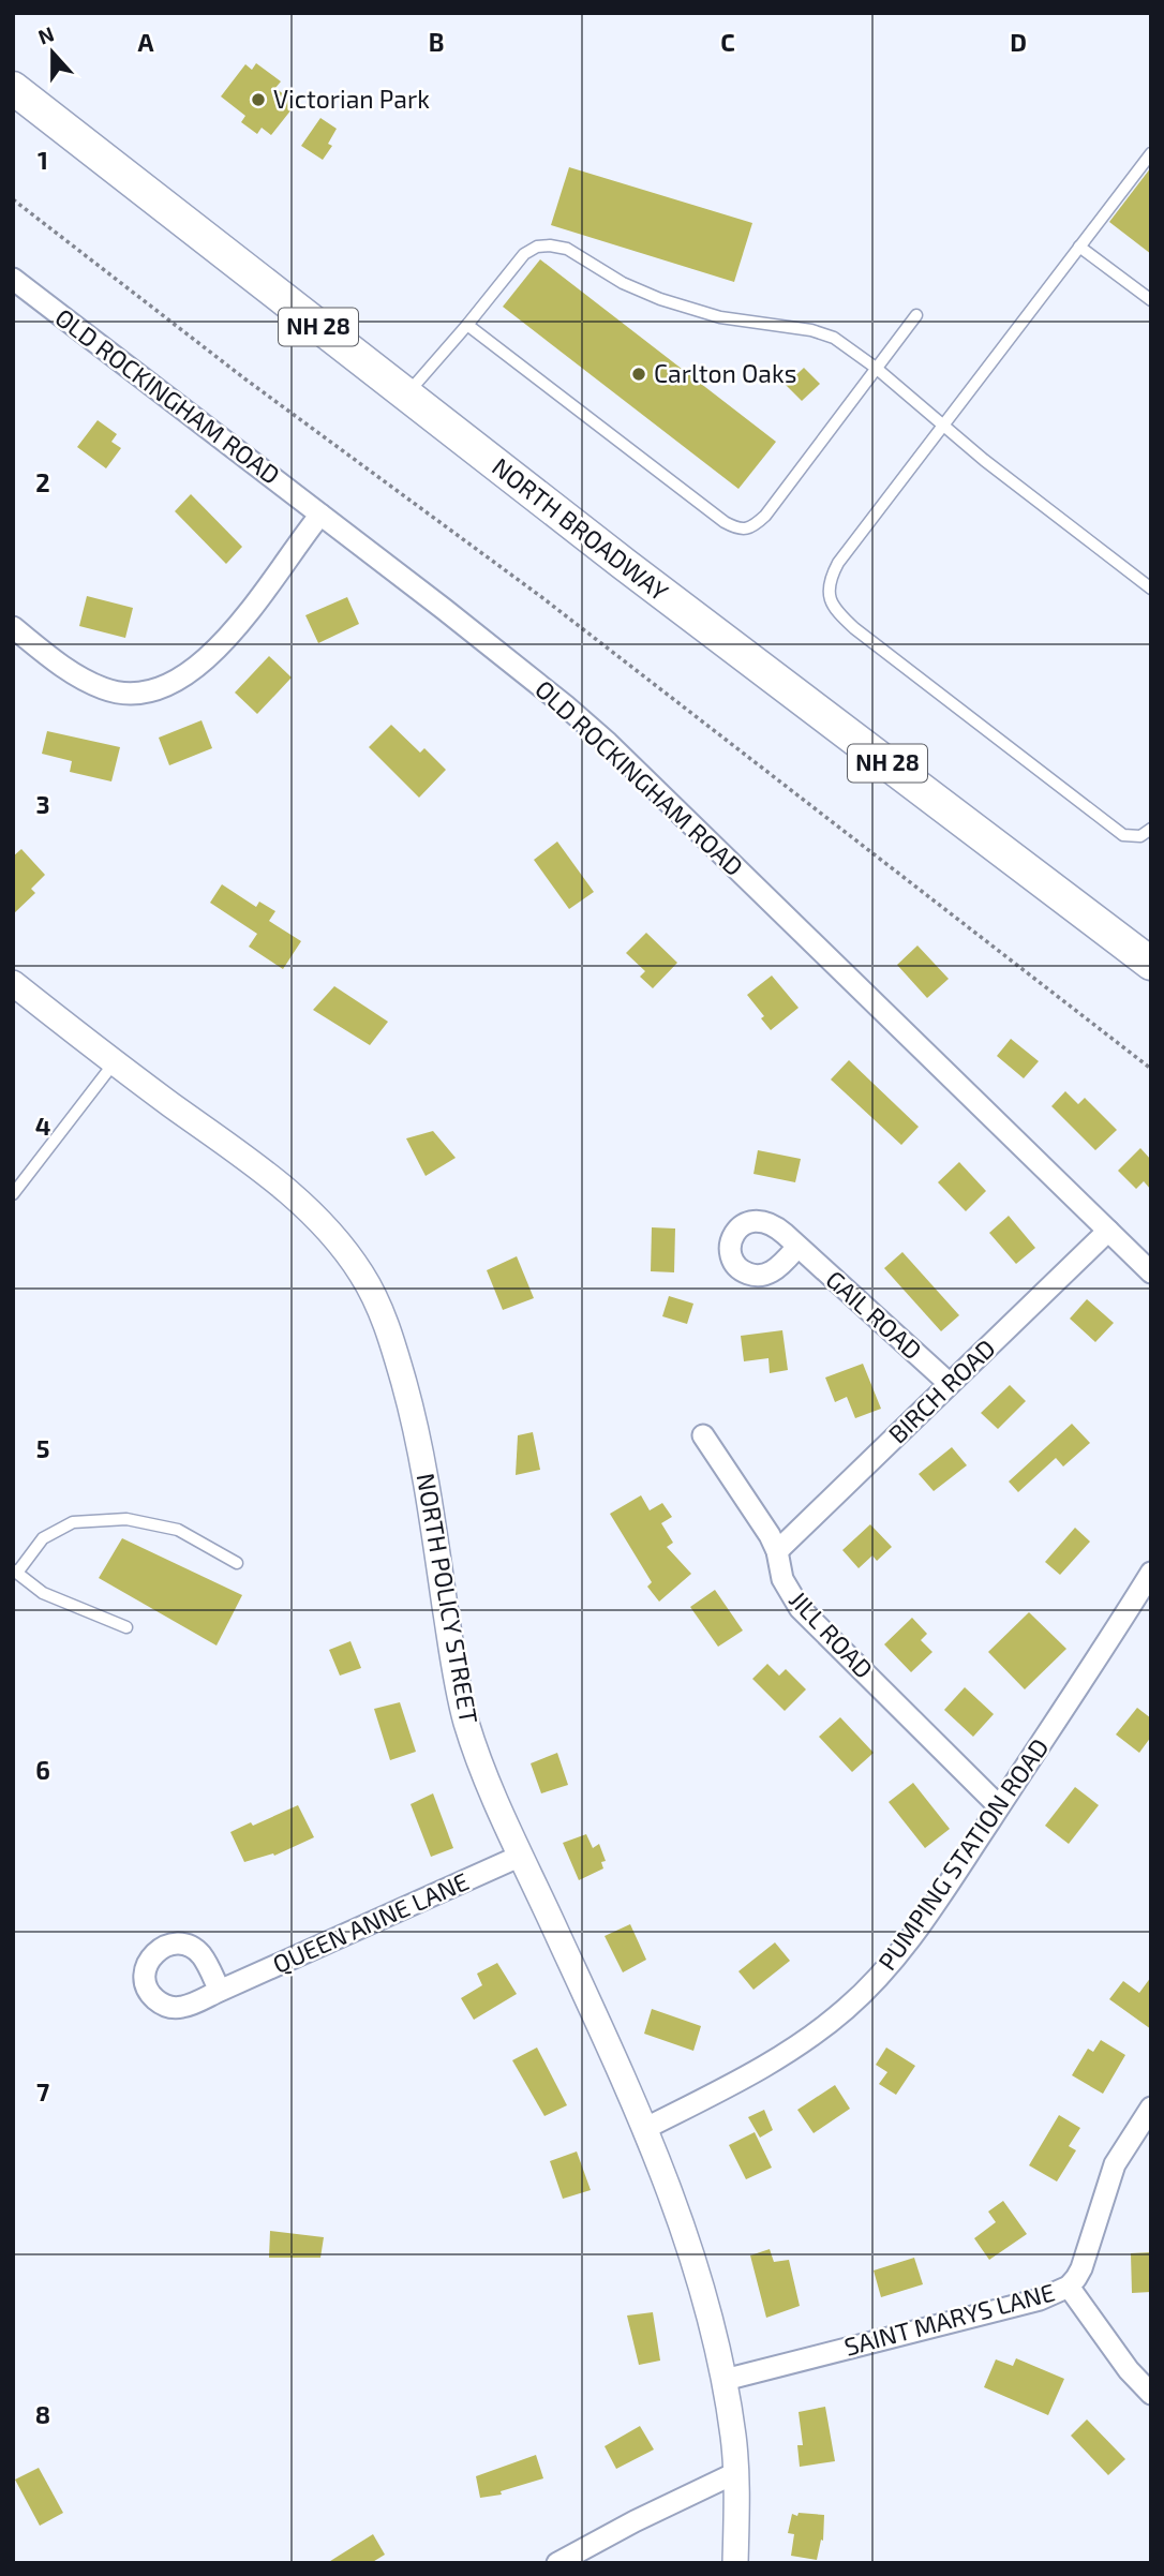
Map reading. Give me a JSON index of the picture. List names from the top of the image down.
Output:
{
  "streets": {
    "main road": ["NH 28", "NORTH BROADWAY"],
    "street": [
      "OLD ROCKINGHAM ROAD",
      "GAIL ROAD",
      "BIRCH ROAD",
      "NORTH POLICY STREET",
      "JILL ROAD",
      "PUMPING STATION ROAD",
      "QUEEN ANNE LANE",
      "SAINT MARYS LANE"
    ]
  },
  "crossings": [
    ["OLD ROCKINGHAM ROAD", "BIRCH ROAD"],
    ["GAIL ROAD", "BIRCH ROAD"],
    ["BIRCH ROAD", "JILL ROAD"],
    ["NORTH POLICY STREET", "PUMPING STATION ROAD"],
    ["NORTH POLICY STREET", "QUEEN ANNE LANE"],
    ["NORTH POLICY STREET", "SAINT MARYS LANE"],
    ["JILL ROAD", "PUMPING STATION ROAD"]
  ],
  "places": ["Victorian Park", "Carlton Oaks"],
  "north": "top",
  "grid": {
    "columns": [
      "A",
      "B",
      "C",
      "D"
    ],
    "rows": [
      "1",
      "2",
      "3",
      "4",
      "5",
      "6",
      "7",
      "8"
    ]
  }
}
